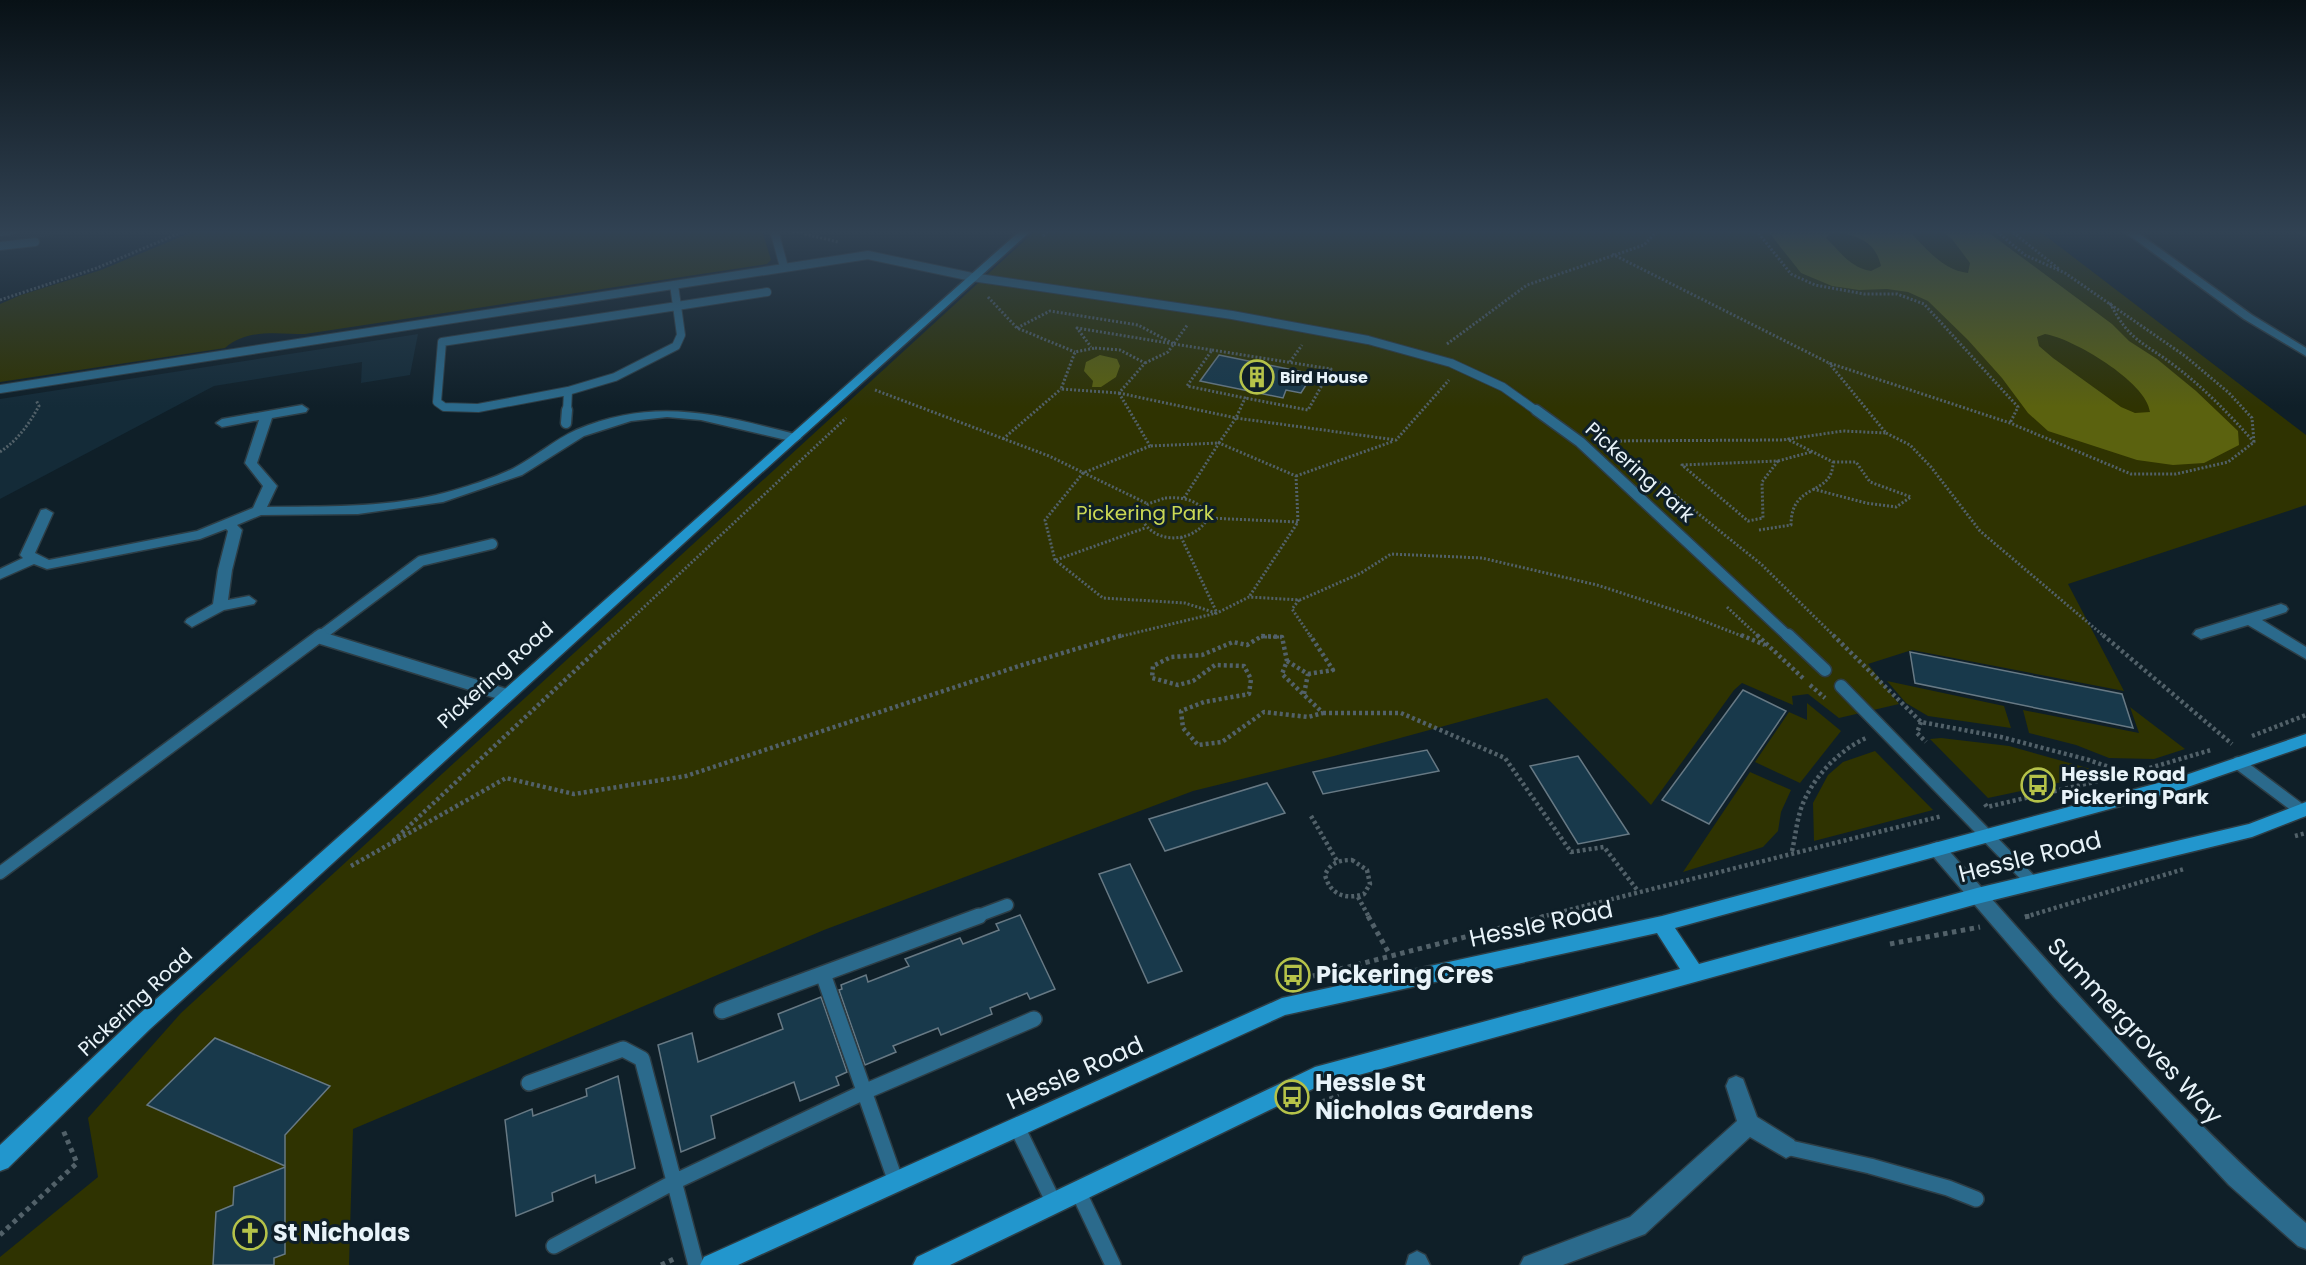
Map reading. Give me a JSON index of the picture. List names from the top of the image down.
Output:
{
  "streets": {
    "street": ["Pickering Road", "Hessle Road", "Summergroves Way"],
    "lane": ["Pickering Park"]
  },
  "crossings": [
    ["Hessle Road", "Summergroves Way"]
  ],
  "parks": ["Pickering Park"],
  "places": {
    "building": ["Bird House"],
    "bus stop": ["Hessle Road Pickering Park", "Pickering Cres", "Hessle St Nicholas Gardens"],
    "church": ["St Nicholas"]
  }
}
